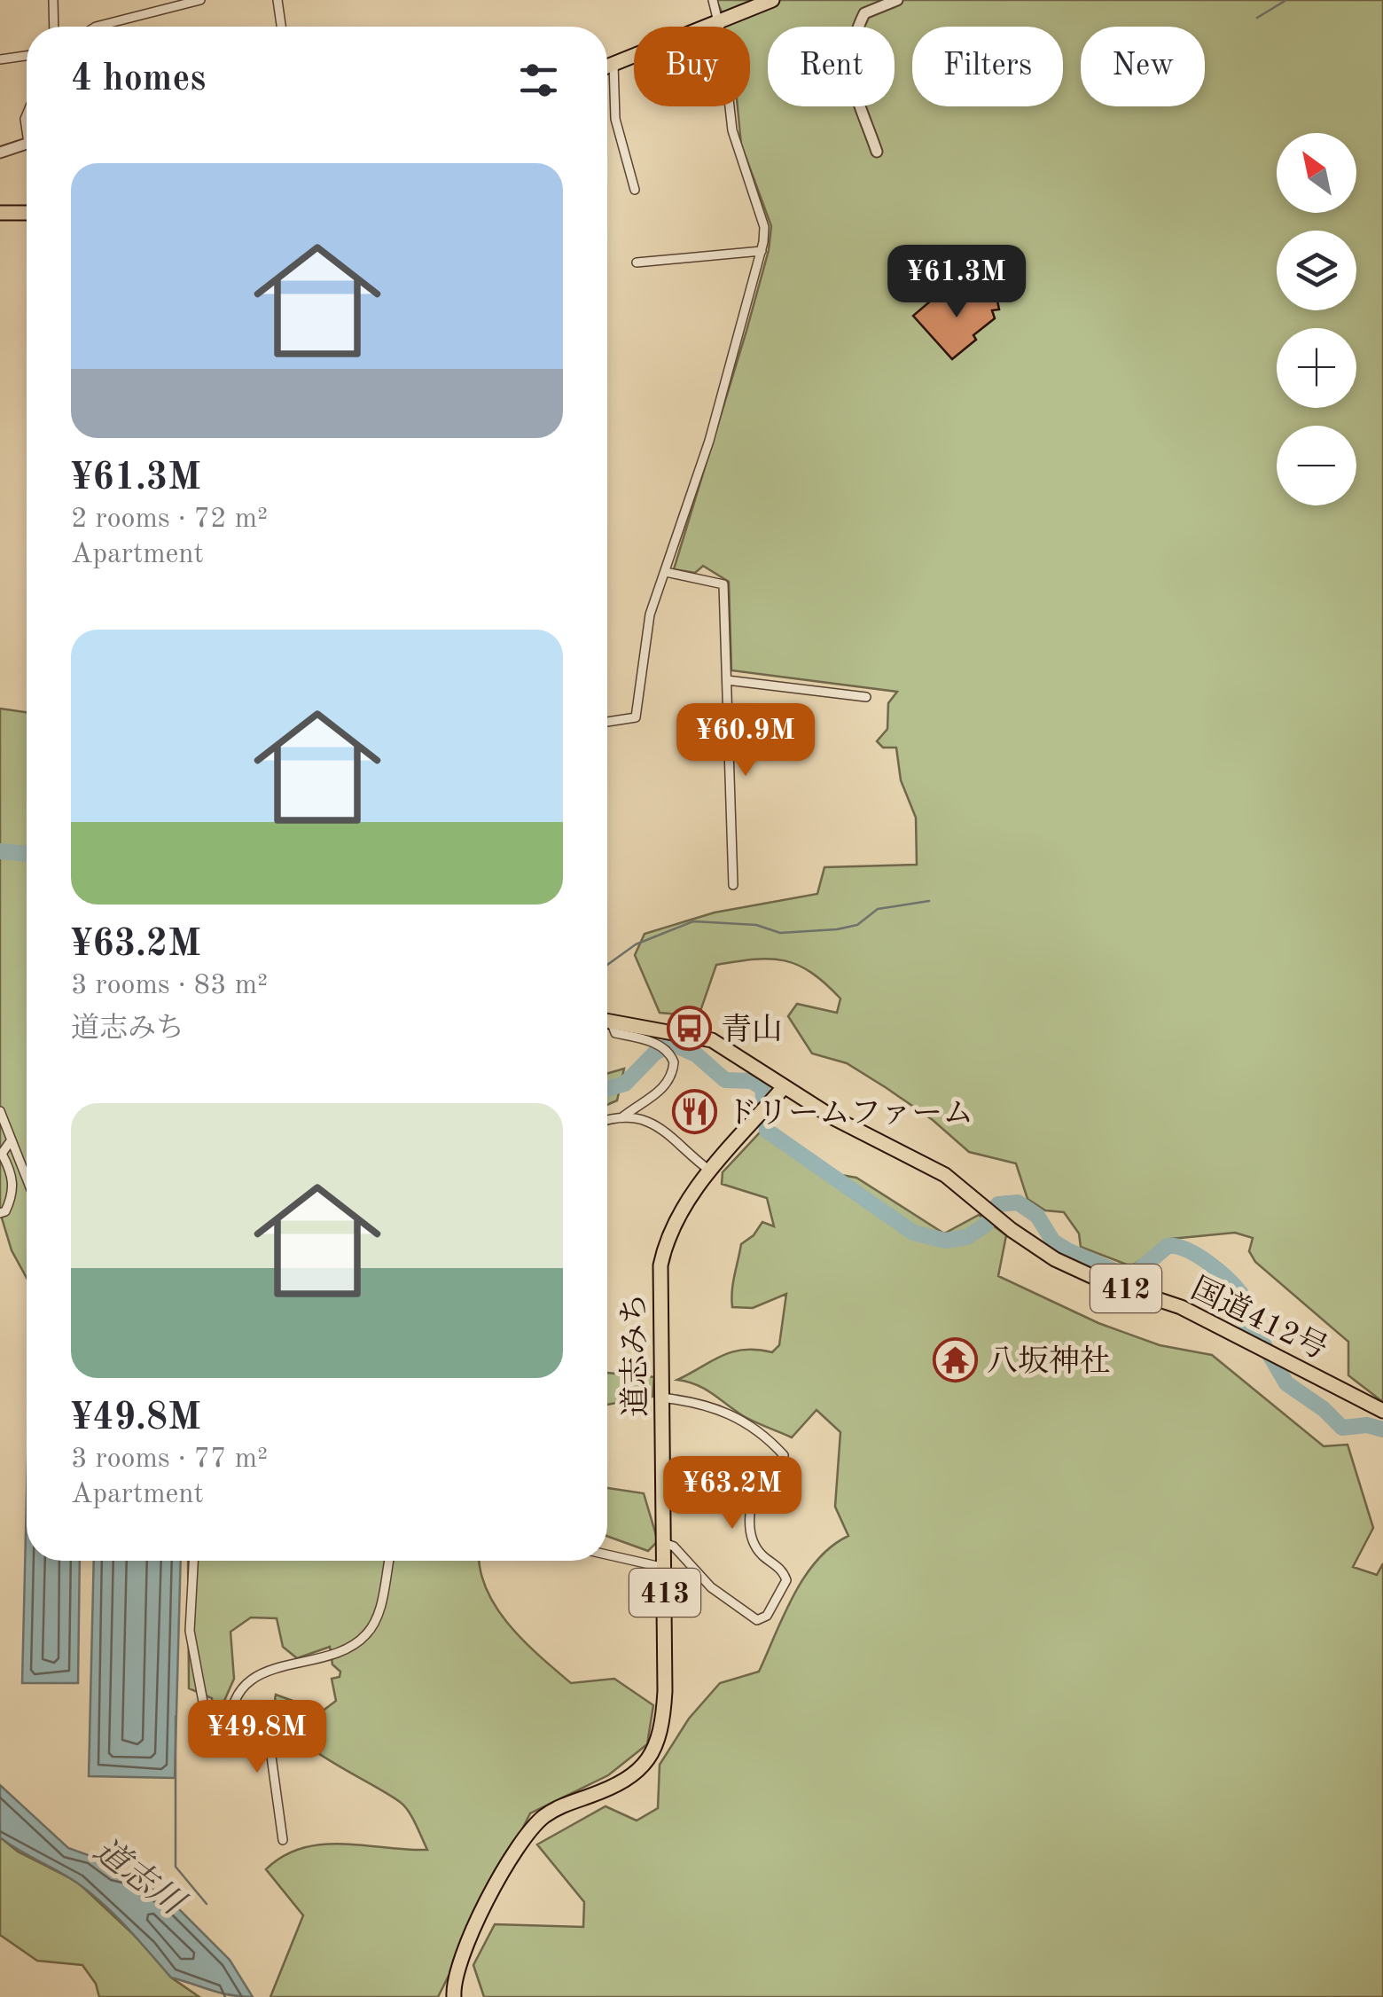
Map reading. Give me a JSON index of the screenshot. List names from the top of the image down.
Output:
{
  "streets": {
    "highway": [
      "412",
      "国道412号",
      "道志みち",
      "413"
    ]
  },
  "crossings": [
    ["国道412号", "道志みち"]
  ],
  "water": ["道志川"],
  "places": {
    "bus stop": ["青山"],
    "restaurant": ["ドリームファーム"],
    "temple": ["八坂神社"]
  },
  "north": "top left",
  "page": {
    "chip": [
      "Buy",
      "Rent",
      "Filters",
      "New"
    ],
    "heading": "4 homes",
    "map_buttons": ["+", "−"],
    "list": [
      {
        "name": "¥61.3M",
        "note": "2 rooms · 72 m² · Apartment"
      },
      {
        "name": "¥63.2M",
        "note": "3 rooms · 83 m² · 道志みち"
      },
      {
        "name": "¥49.8M",
        "note": "3 rooms · 77 m² · Apartment"
      }
    ],
    "price": [
      "¥61.3M",
      "¥60.9M",
      "¥63.2M",
      "¥49.8M"
    ]
  }
}
